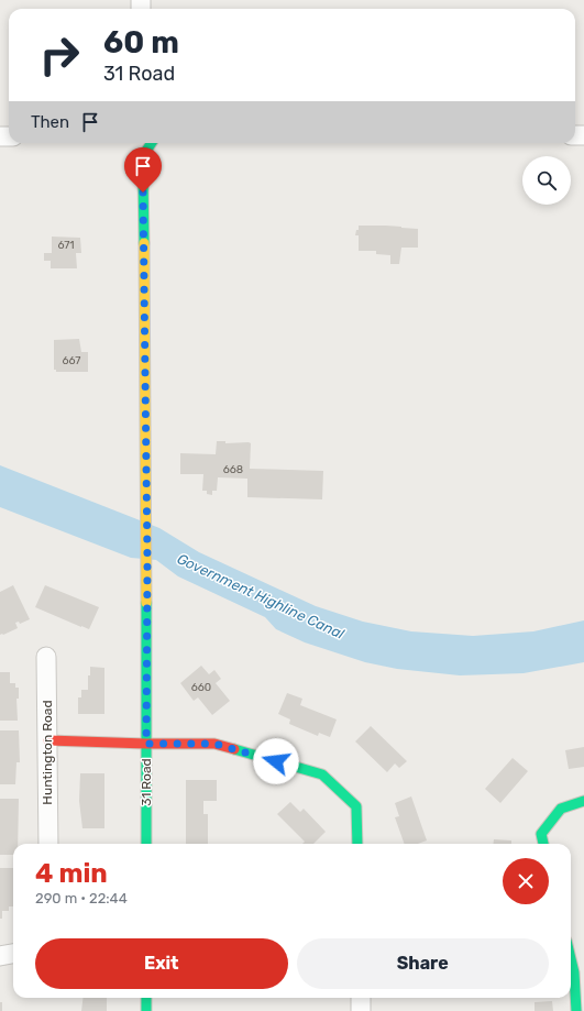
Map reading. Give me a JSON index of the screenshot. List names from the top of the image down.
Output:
{
  "streets": {
    "street": ["Huntington Road", "31 Road"]
  },
  "water": ["Government Highline Canal"],
  "house_numbers": [
    "671",
    "667",
    "668",
    "660"
  ],
  "page": {
    "turn": ["60 m", "31 Road"],
    "then": "Then",
    "heading": ["4 min", "290 m · 22:44"],
    "buttons": ["Exit", "Share"]
  }
}
